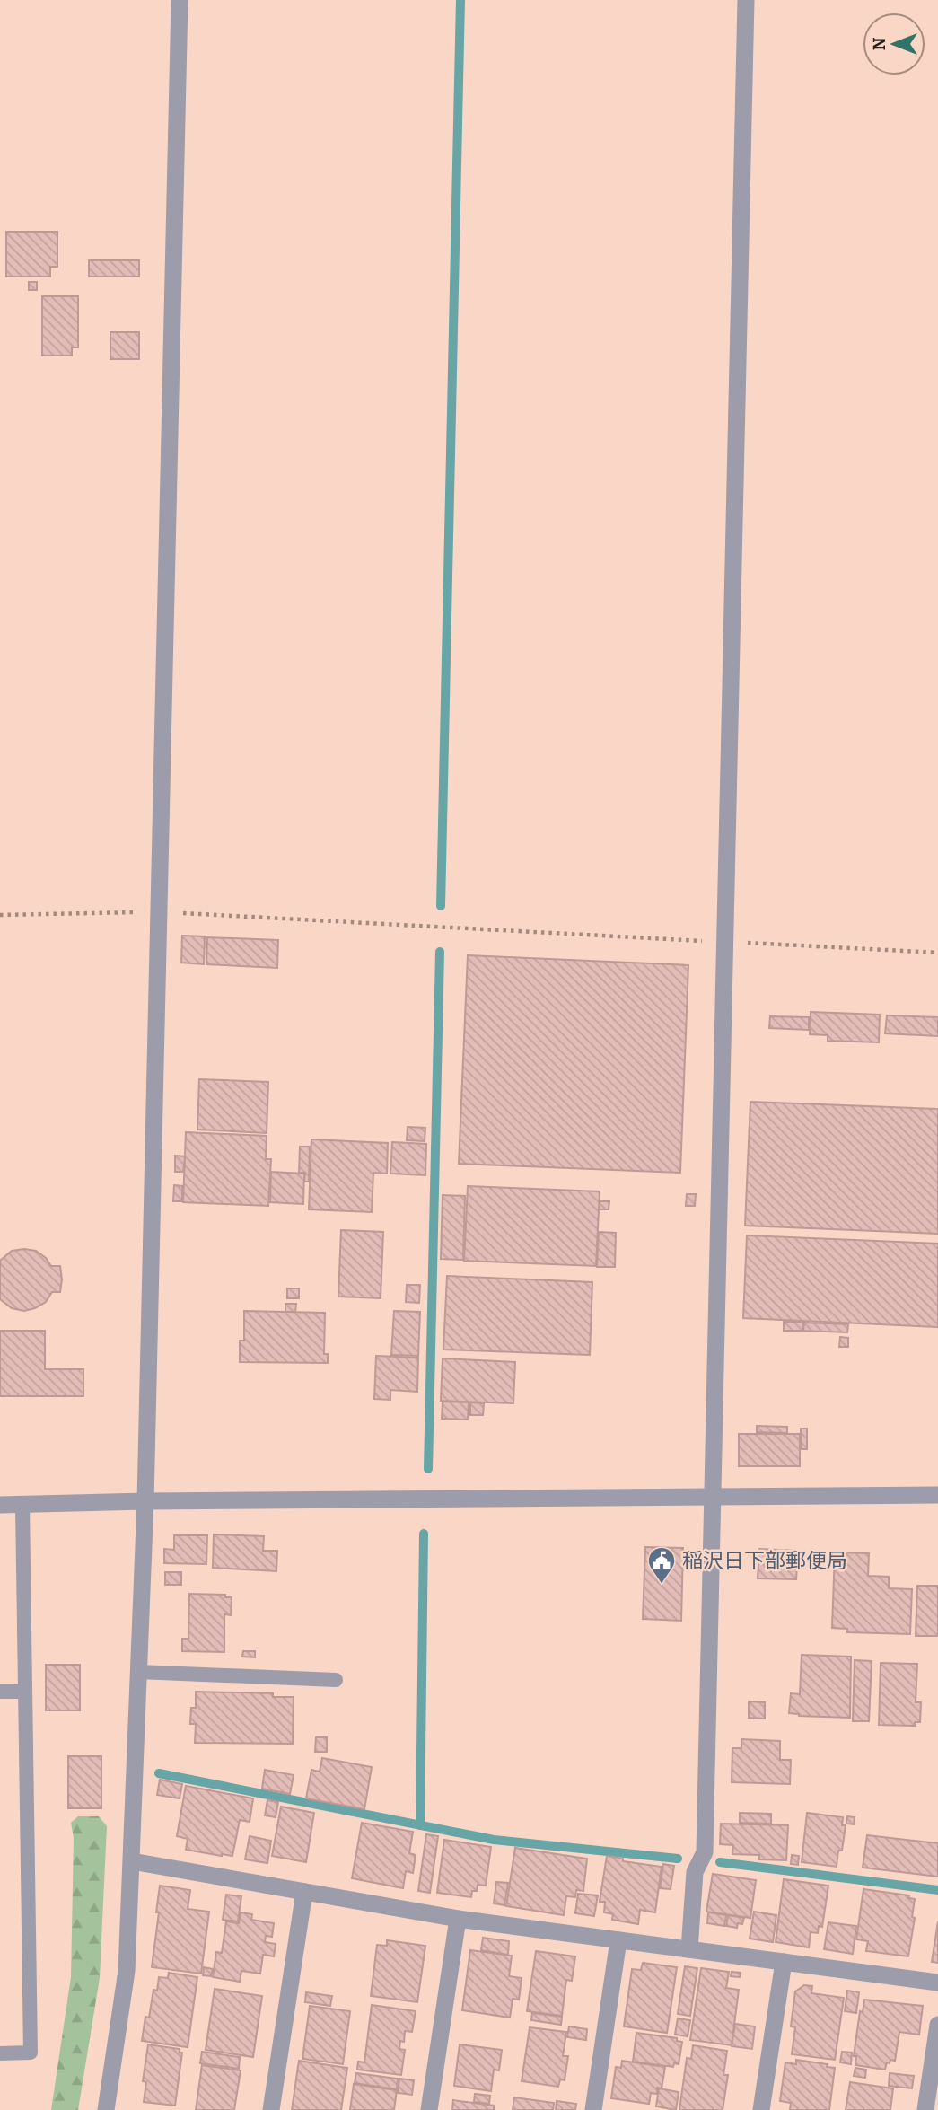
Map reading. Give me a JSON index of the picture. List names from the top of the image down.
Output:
{
  "places": {
    "public building": ["稲沢日下部郵便局"]
  },
  "north": "left"
}
